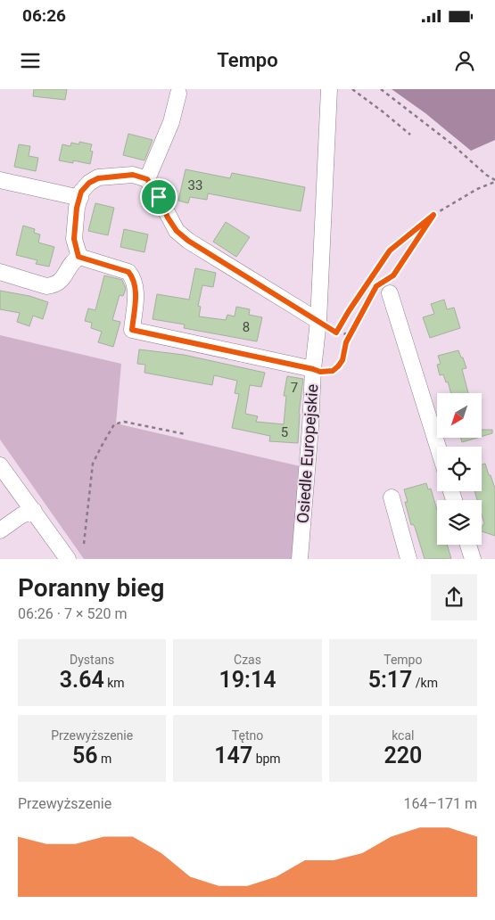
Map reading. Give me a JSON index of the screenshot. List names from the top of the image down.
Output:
{
  "streets": {
    "street": ["Osiedle Europejskie"]
  },
  "house_numbers": [
    "33",
    "8",
    "7",
    "5"
  ],
  "north": "bottom left",
  "page": {
    "status": "06:26",
    "header": "Tempo",
    "heading": ["Poranny bieg", "06:26 · 7 × 520 m"],
    "stats": [
      ["Dystans", "3.64 km"],
      ["Czas", "19:14"],
      ["Tempo", "5:17 /km"],
      ["Przewyższenie", "56 m"],
      ["Tętno", "147 bpm"],
      ["kcal", "220"]
    ],
    "chart": ["Przewyższenie", "164–171 m"]
  }
}
